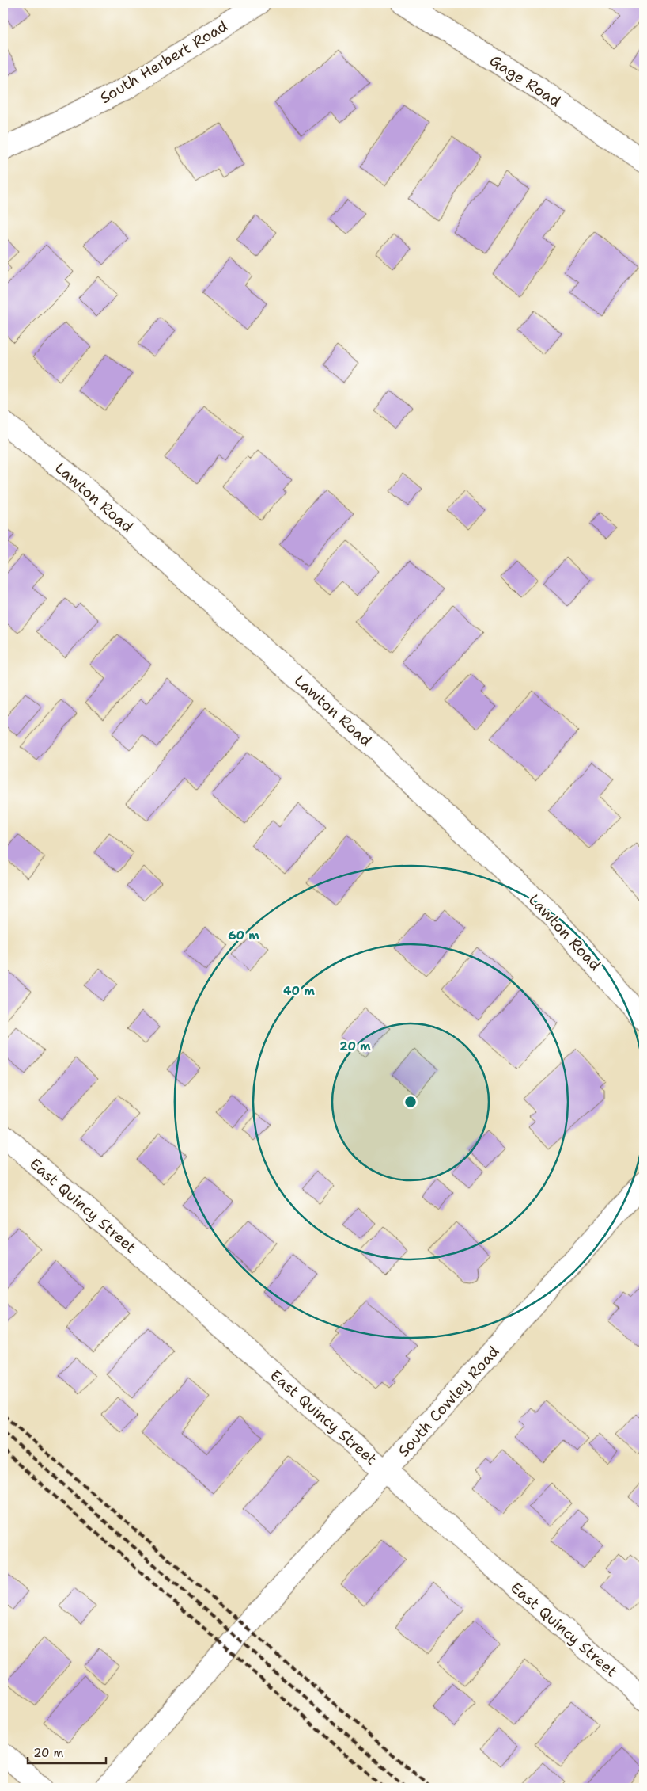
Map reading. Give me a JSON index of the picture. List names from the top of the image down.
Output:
{
  "streets": {
    "street": [
      "South Herbert Road",
      "Gage Road",
      "Lawton Road",
      "East Quincy Street",
      "South Cowley Road"
    ]
  },
  "crossings": [
    ["East Quincy Street", "South Cowley Road"]
  ],
  "scale_bar": "20 m",
  "rings": ["60 m", "40 m", "20 m"]
}
